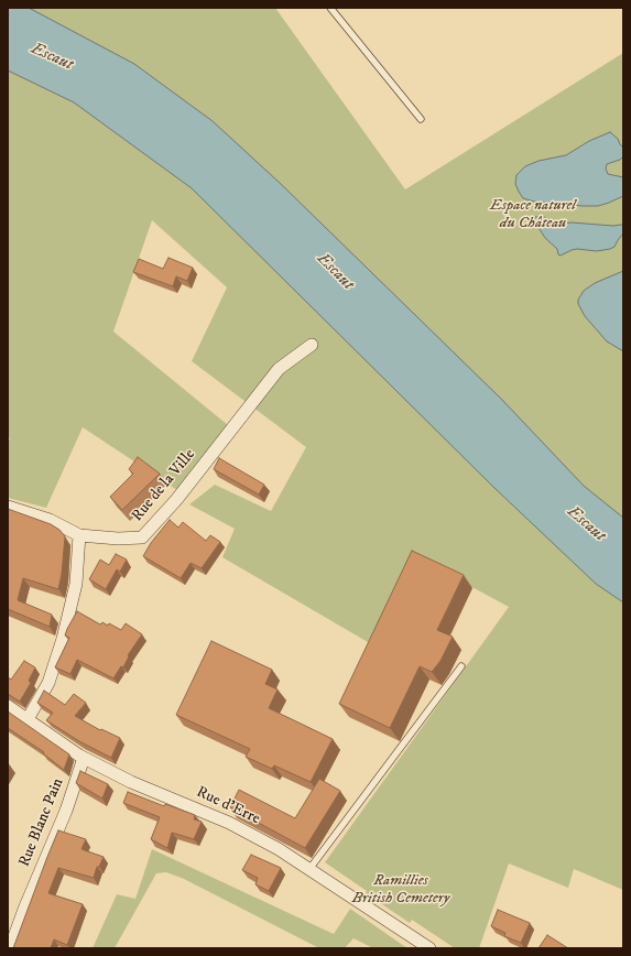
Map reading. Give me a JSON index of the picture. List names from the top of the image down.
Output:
{
  "streets": {
    "street": ["Rue de la Ville", "Rue d'Erre", "Rue Blanc Pain"]
  },
  "crossings": [
    ["Rue d'Erre", "Rue Blanc Pain"]
  ],
  "water": ["Escaut"],
  "parks": ["Espace naturel du Château", "Ramillies British Cemetery"]
}
